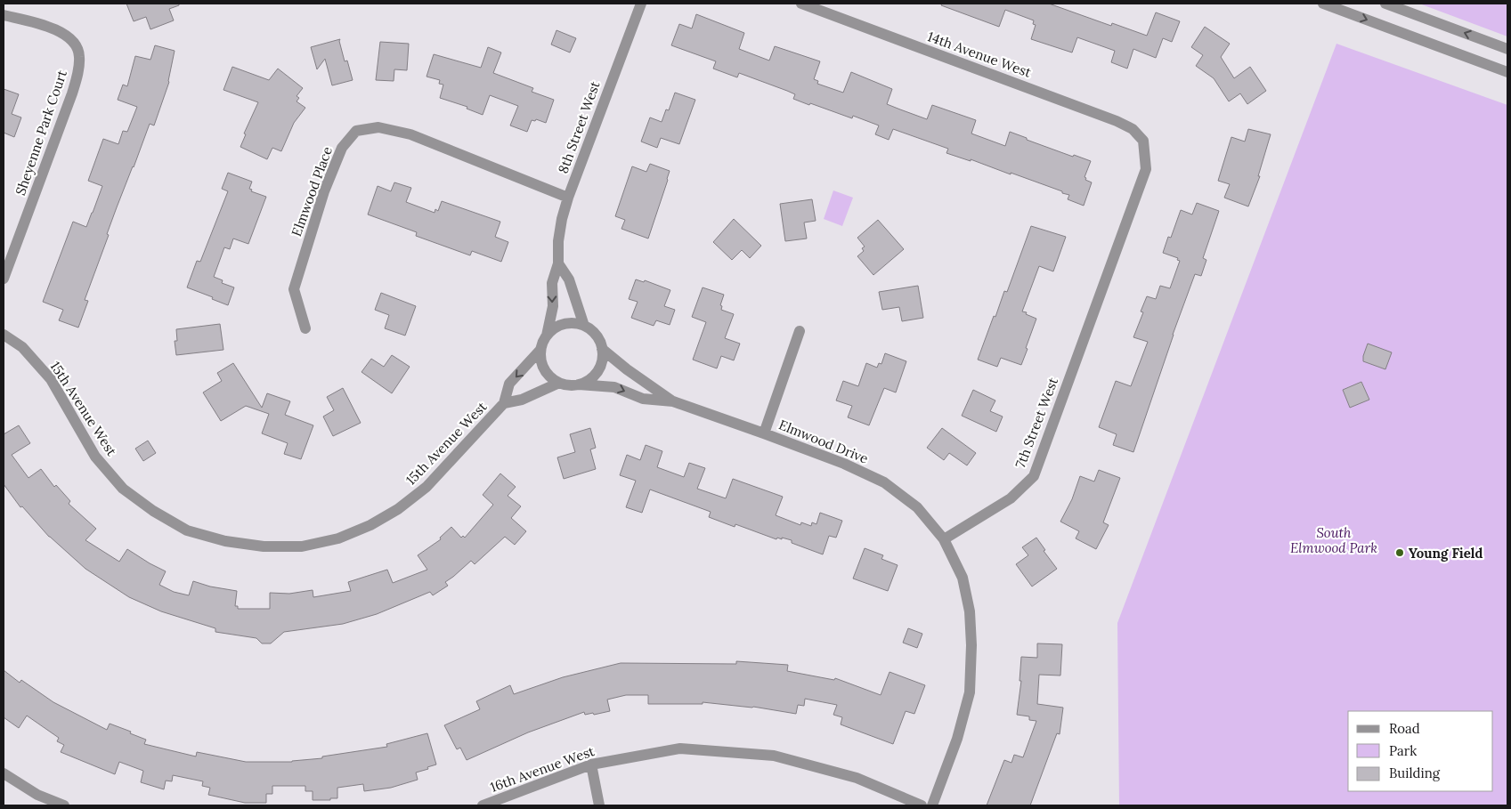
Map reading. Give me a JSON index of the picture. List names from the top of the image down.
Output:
{
  "streets": {
    "street": [
      "14th Avenue West",
      "8th Street West",
      "Sheyenne Park Court",
      "Elmwood Place",
      "15th Avenue West",
      "7th Street West",
      "Elmwood Drive",
      "16th Avenue West"
    ]
  },
  "crossings": [
    ["14th Avenue West", "7th Street West"],
    ["8th Street West", "Elmwood Place"],
    ["8th Street West", "15th Avenue West"],
    ["8th Street West", "Elmwood Drive"],
    ["15th Avenue West", "Elmwood Drive"],
    ["7th Street West", "Elmwood Drive"]
  ],
  "parks": ["South Elmwood Park"],
  "places": ["Young Field"],
  "legend": ["Road", "Park", "Building"]
}
